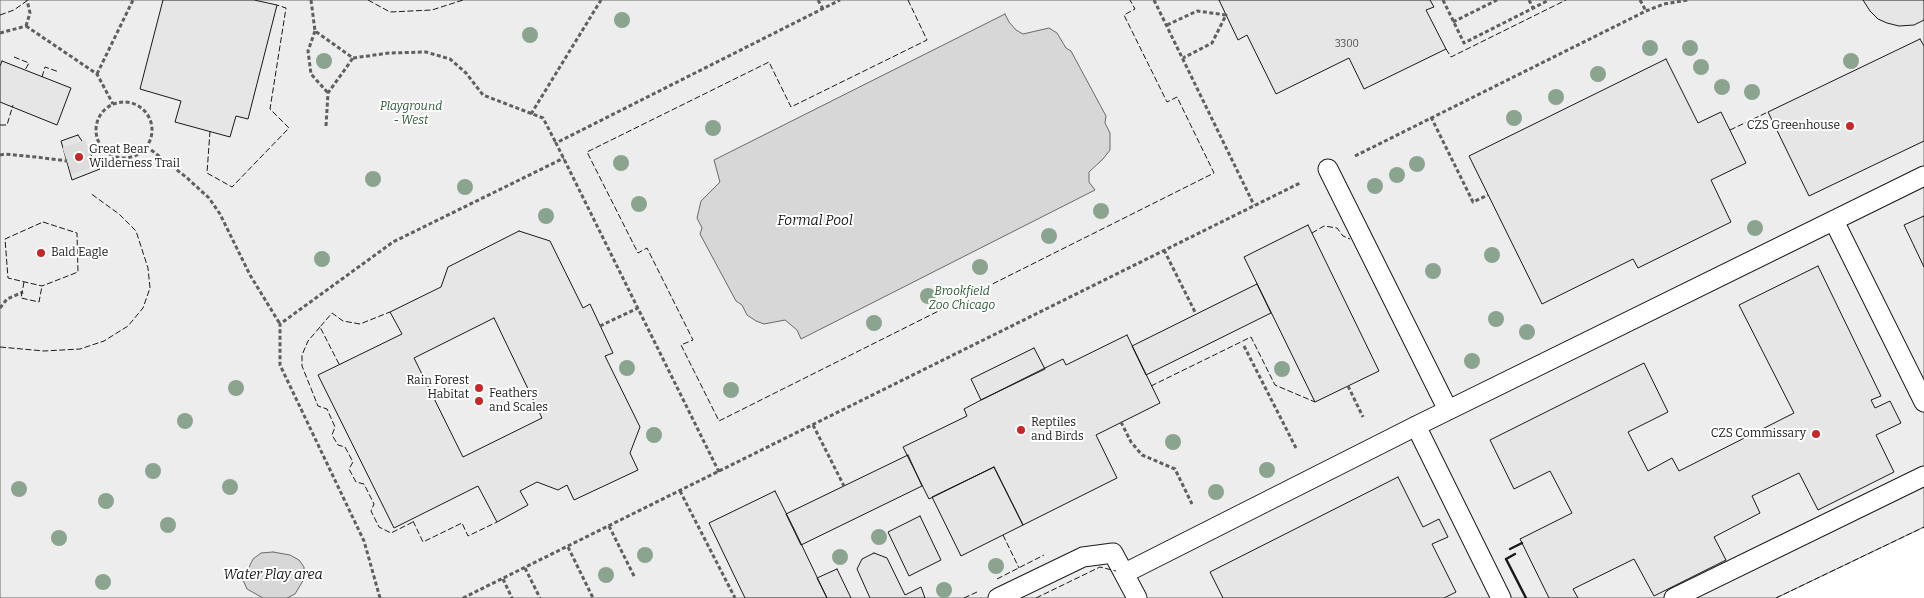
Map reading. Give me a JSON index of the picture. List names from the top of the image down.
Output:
{
  "water": ["Formal Pool", "Water Play area"],
  "parks": ["Playground - West", "Brookfield Zoo Chicago"],
  "places": [
    "CZS Greenhouse",
    "Great Bear Wilderness Trail",
    "Bald Eagle",
    "Rain Forest Habitat",
    "Feathers and Scales",
    "Reptiles and Birds",
    "CZS Commissary"
  ],
  "house_numbers": ["3300"]
}
